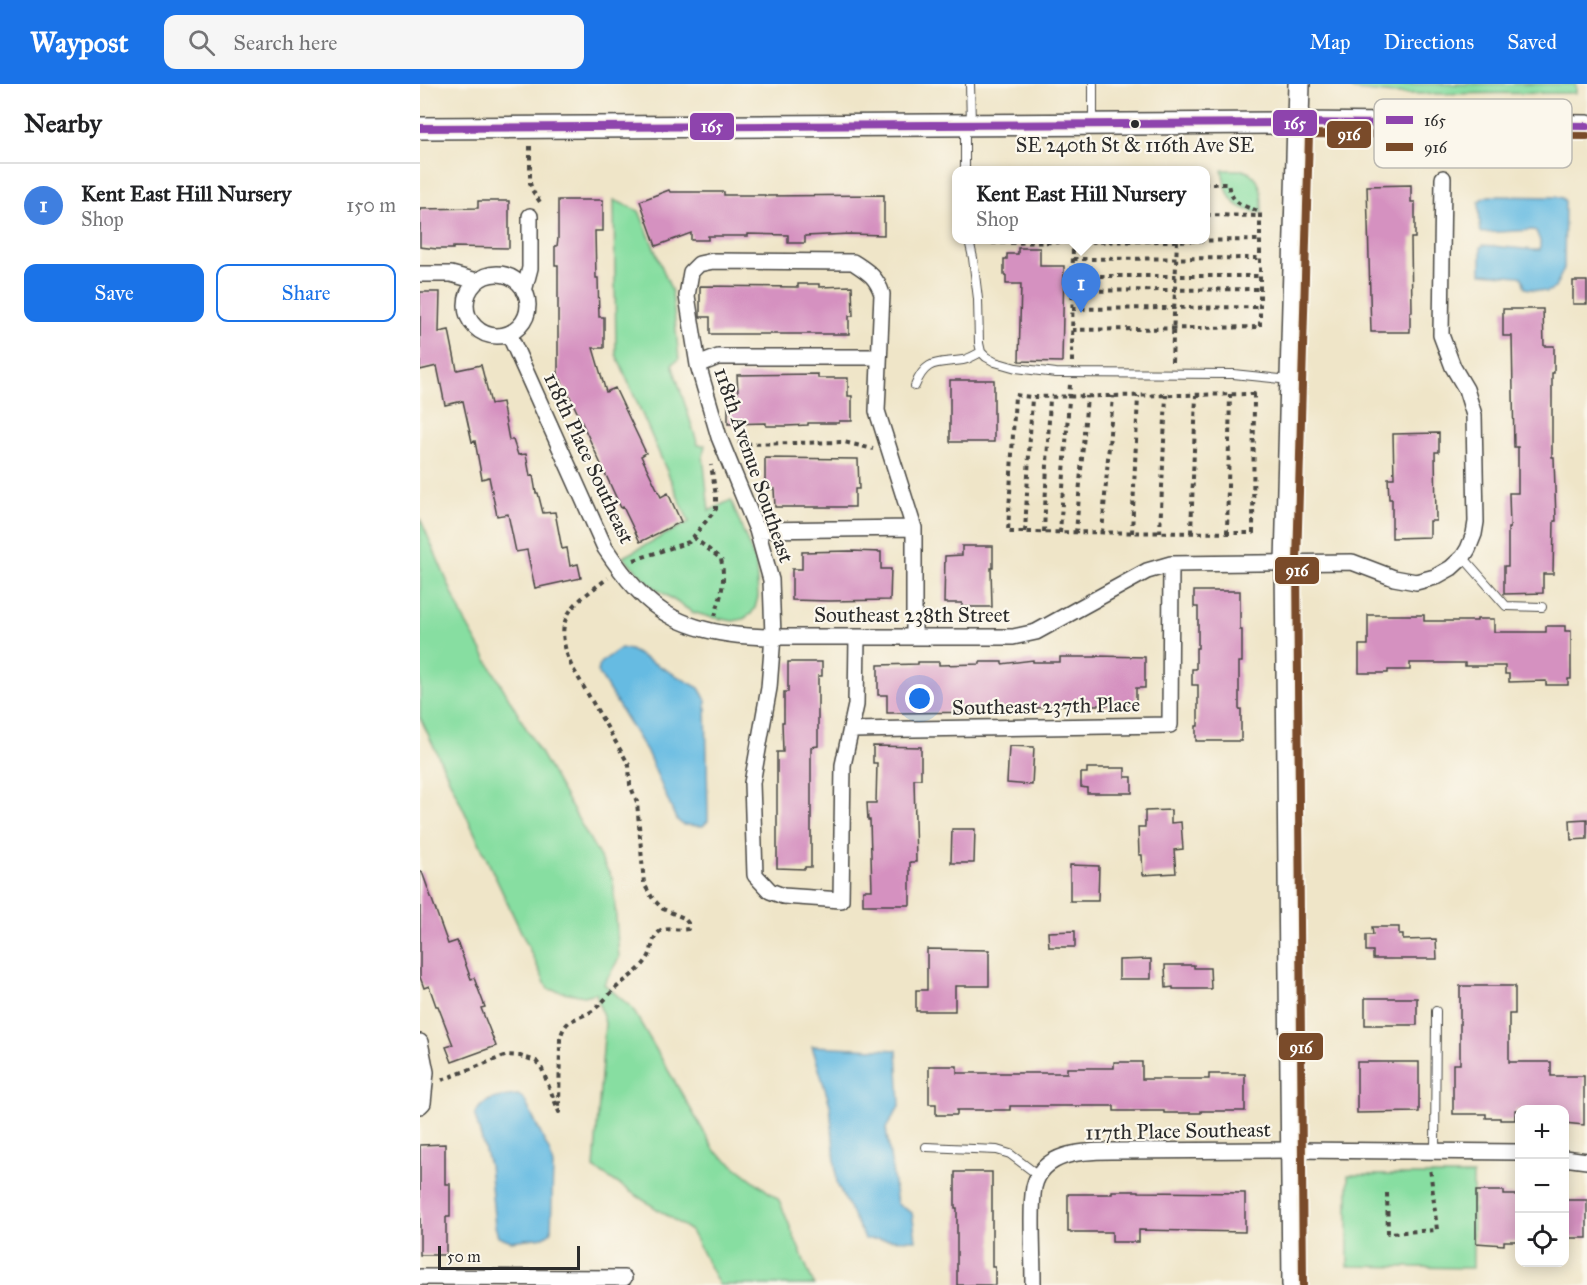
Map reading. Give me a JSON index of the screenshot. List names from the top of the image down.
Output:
{
  "streets": {
    "street": [
      "118th Place Southeast",
      "118th Avenue Southeast",
      "Southeast 238th Street",
      "Southeast 237th Place",
      "117th Place Southeast"
    ]
  },
  "crossings": [
    ["118th Place Southeast", "118th Avenue Southeast"],
    ["118th Place Southeast", "Southeast 238th Street"],
    ["118th Avenue Southeast", "Southeast 238th Street"],
    ["118th Avenue Southeast", "Southeast 237th Place"],
    ["Southeast 238th Street", "Southeast 237th Place"]
  ],
  "places": ["SE 240th St & 116th Ave SE"],
  "lines": ["transit line 165", "transit line 916"],
  "legend": ["165", "916"],
  "scale_bar": "50 m",
  "page": {
    "header": "Waypost",
    "search": "Search here",
    "nav": ["Map", "Directions", "Saved"],
    "heading": "Nearby",
    "list": [
      {
        "mark": "1",
        "name": "Kent East Hill Nursery",
        "note": "Shop",
        "value": "150 m"
      }
    ],
    "popup": ["Kent East Hill Nursery", "Shop"],
    "buttons": ["Save", "Share"],
    "pins": "1",
    "map_buttons": ["+", "−"],
    "scale": "50 m"
  }
}
